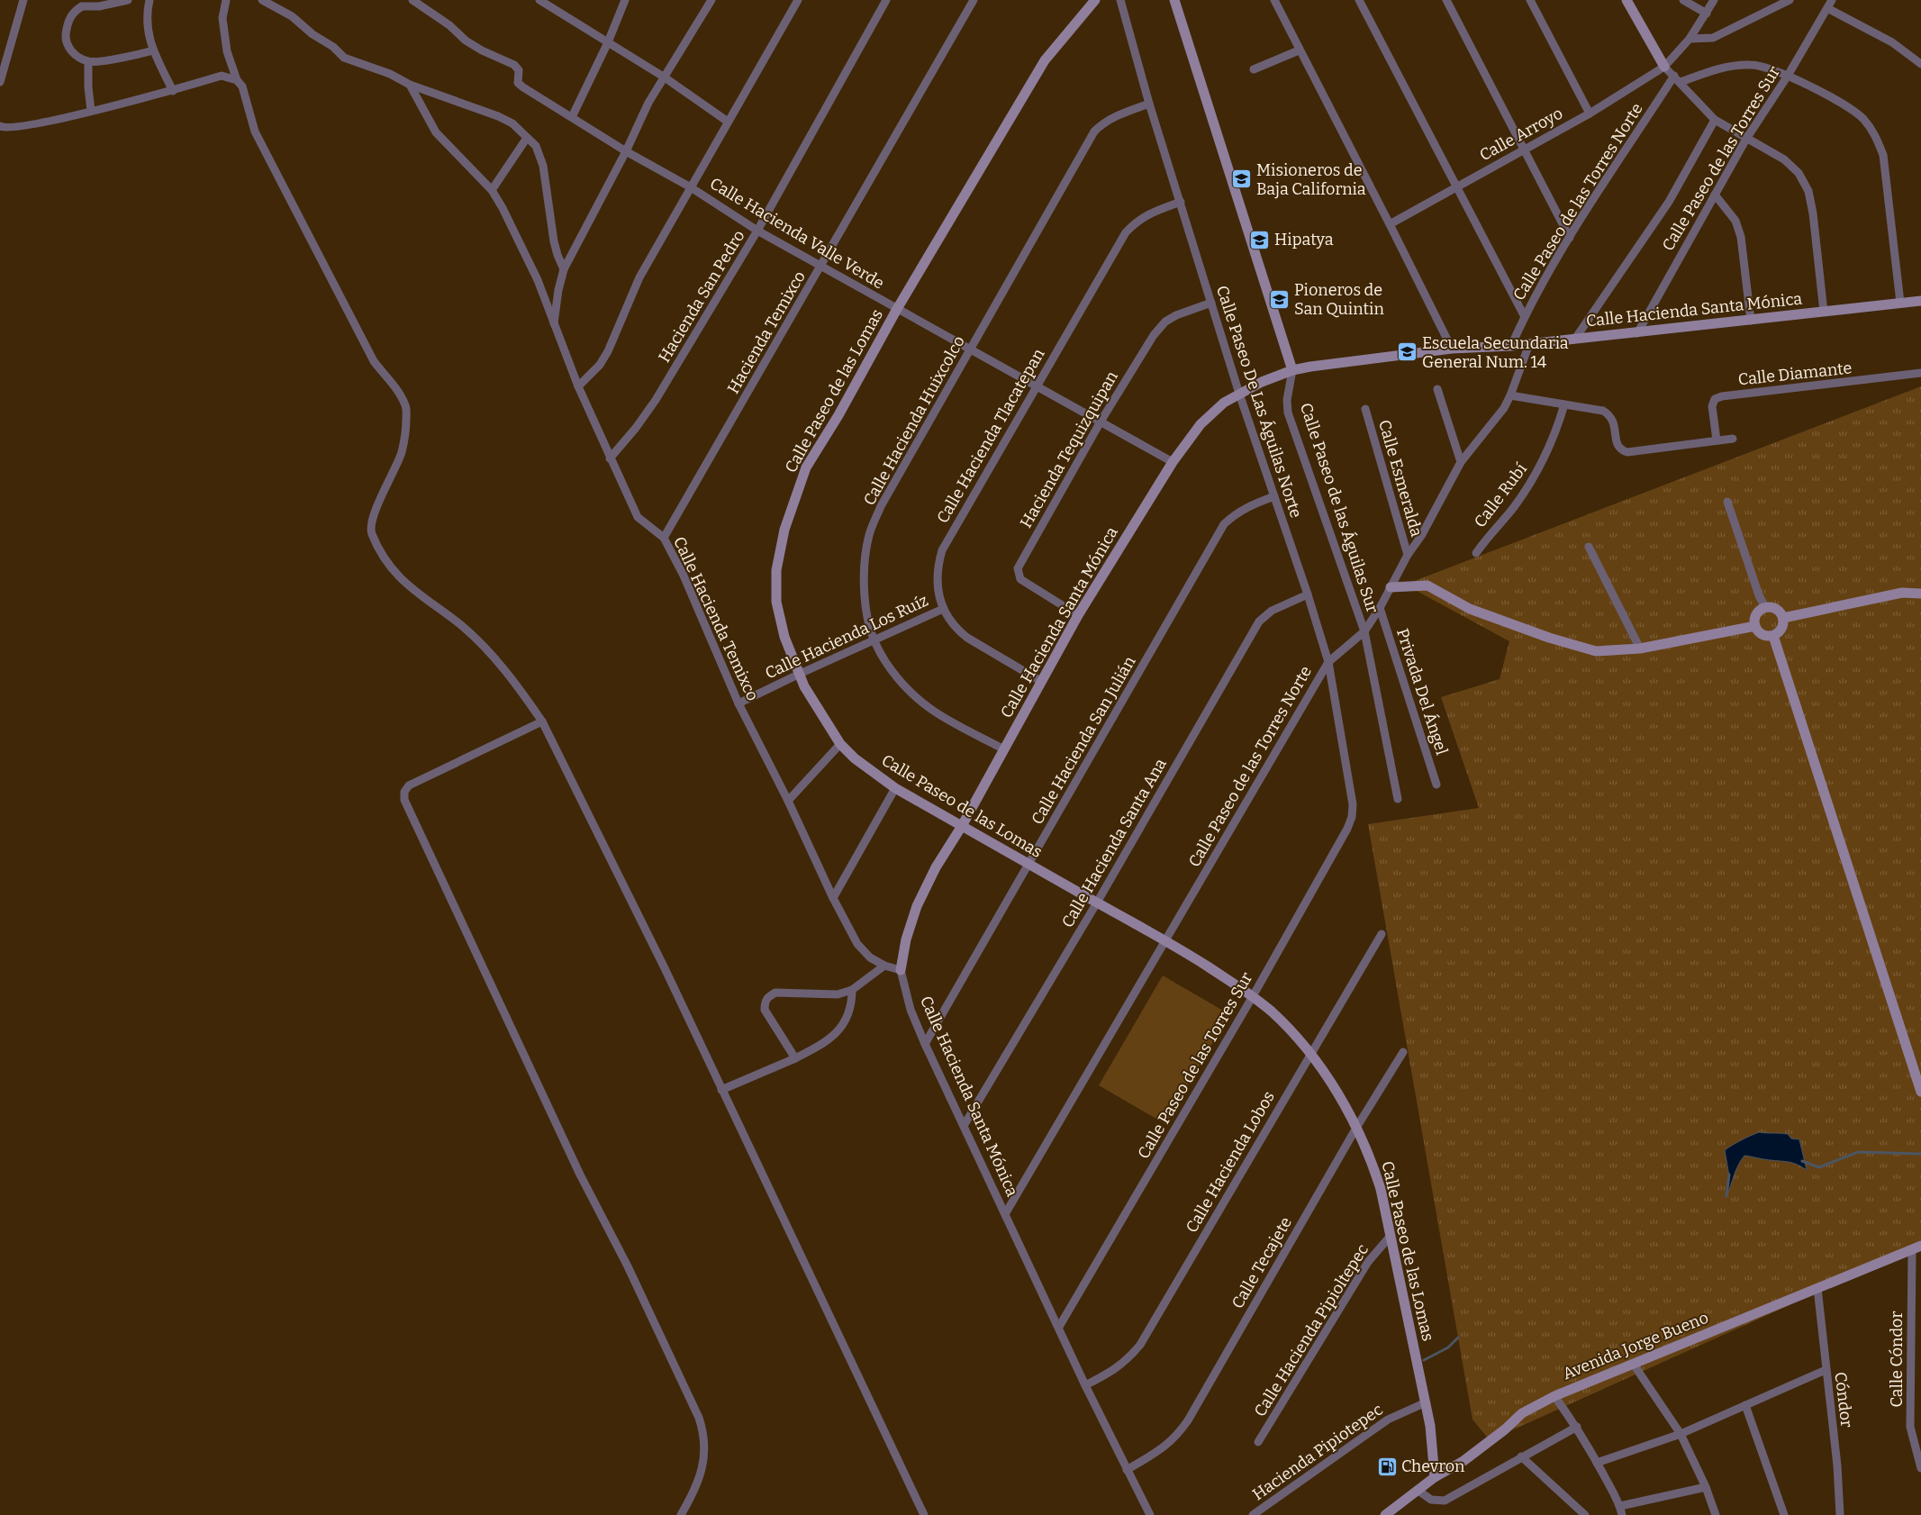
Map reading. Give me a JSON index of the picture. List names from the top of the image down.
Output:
{
  "streets": {
    "street": [
      "Calle Arroyo",
      "Calle Paseo de las Torres Sur",
      "Calle Paseo de las Torres Norte",
      "Calle Hacienda Valle Verde",
      "Hacienda San Pedro",
      "Calle Hacienda Santa Mónica",
      "Hacienda Temixco",
      "Calle Diamante",
      "Calle Paseo de las Lomas",
      "Calle Paseo De Las Águilas Norte",
      "Calle Hacienda Huixcolco",
      "Calle Hacienda Tlacatepan",
      "Hacienda Tequizquipan",
      "Calle Esmeralda",
      "Calle Rubí",
      "Calle Paseo de las Águilas Sur",
      "Calle Hacienda Temixco",
      "Calle Hacienda Los Ruíz",
      "Privada Del Ángel",
      "Calle Hacienda San Julián",
      "Calle Hacienda Santa Ana",
      "Calle Hacienda Lobos",
      "Calle Tecajete",
      "Calle Hacienda Pipioltepec",
      "Avenida Jorge Bueno",
      "Calle Cóndor",
      "Cóndor",
      "Hacienda Pipiotepec"
    ]
  },
  "crossings": [
    ["Calle Paseo de las Torres Sur", "Calle Hacienda Santa Mónica"],
    ["Calle Paseo de las Torres Sur", "Calle Paseo de las Lomas"],
    ["Calle Paseo de las Torres Sur", "Calle Paseo De Las Águilas Norte"],
    ["Calle Paseo de las Torres Norte", "Calle Hacienda Santa Mónica"],
    ["Calle Paseo de las Torres Norte", "Calle Paseo de las Lomas"],
    ["Calle Paseo de las Torres Norte", "Calle Paseo De Las Águilas Norte"],
    ["Calle Paseo de las Torres Norte", "Calle Esmeralda"],
    ["Calle Paseo de las Torres Norte", "Calle Paseo de las Águilas Sur"],
    ["Calle Paseo de las Torres Norte", "Privada Del Ángel"],
    ["Calle Hacienda Valle Verde", "Hacienda San Pedro"],
    ["Calle Hacienda Valle Verde", "Calle Hacienda Santa Mónica"],
    ["Calle Hacienda Valle Verde", "Hacienda Temixco"],
    ["Calle Hacienda Valle Verde", "Calle Paseo de las Lomas"],
    ["Calle Hacienda Valle Verde", "Calle Hacienda Huixcolco"],
    ["Calle Hacienda Valle Verde", "Calle Hacienda Tlacatepan"],
    ["Calle Hacienda Valle Verde", "Hacienda Tequizquipan"],
    ["Hacienda San Pedro", "Calle Hacienda Temixco"],
    ["Calle Hacienda Santa Mónica", "Calle Paseo de las Lomas"],
    ["Calle Hacienda Santa Mónica", "Calle Paseo De Las Águilas Norte"],
    ["Calle Hacienda Santa Mónica", "Calle Hacienda Huixcolco"],
    ["Calle Hacienda Santa Mónica", "Calle Hacienda Tlacatepan"],
    ["Calle Hacienda Santa Mónica", "Hacienda Tequizquipan"],
    ["Calle Hacienda Santa Mónica", "Calle Paseo de las Águilas Sur"],
    ["Calle Hacienda Santa Mónica", "Calle Hacienda Temixco"],
    ["Calle Hacienda Santa Mónica", "Calle Hacienda San Julián"],
    ["Calle Hacienda Santa Mónica", "Calle Hacienda Santa Ana"],
    ["Calle Hacienda Santa Mónica", "Calle Hacienda Lobos"],
    ["Calle Hacienda Santa Mónica", "Calle Tecajete"],
    ["Hacienda Temixco", "Calle Hacienda Temixco"],
    ["Calle Paseo de las Lomas", "Calle Hacienda Los Ruíz"],
    ["Calle Paseo de las Lomas", "Calle Hacienda San Julián"],
    ["Calle Paseo de las Lomas", "Calle Hacienda Santa Ana"],
    ["Calle Paseo de las Lomas", "Calle Hacienda Lobos"],
    ["Calle Paseo de las Lomas", "Calle Tecajete"],
    ["Calle Paseo de las Lomas", "Calle Hacienda Pipioltepec"],
    ["Calle Paseo de las Lomas", "Avenida Jorge Bueno"],
    ["Calle Paseo de las Lomas", "Hacienda Pipiotepec"],
    ["Calle Paseo De Las Águilas Norte", "Calle Hacienda Huixcolco"],
    ["Calle Paseo De Las Águilas Norte", "Calle Hacienda Tlacatepan"],
    ["Calle Paseo De Las Águilas Norte", "Hacienda Tequizquipan"],
    ["Calle Paseo De Las Águilas Norte", "Calle Hacienda San Julián"],
    ["Calle Paseo De Las Águilas Norte", "Calle Hacienda Santa Ana"],
    ["Calle Hacienda Huixcolco", "Calle Hacienda Los Ruíz"],
    ["Calle Hacienda Tlacatepan", "Calle Hacienda Los Ruíz"],
    ["Calle Hacienda Temixco", "Calle Hacienda Los Ruíz"],
    ["Avenida Jorge Bueno", "Calle Cóndor"],
    ["Avenida Jorge Bueno", "Cóndor"]
  ],
  "places": {
    "school or university": [
      "Misioneros de Baja California",
      "Hipatya",
      "Pioneros de San Quintin",
      "Escuela Secundaria General Num. 14"
    ],
    "fuel station": ["Chevron"]
  }
}
